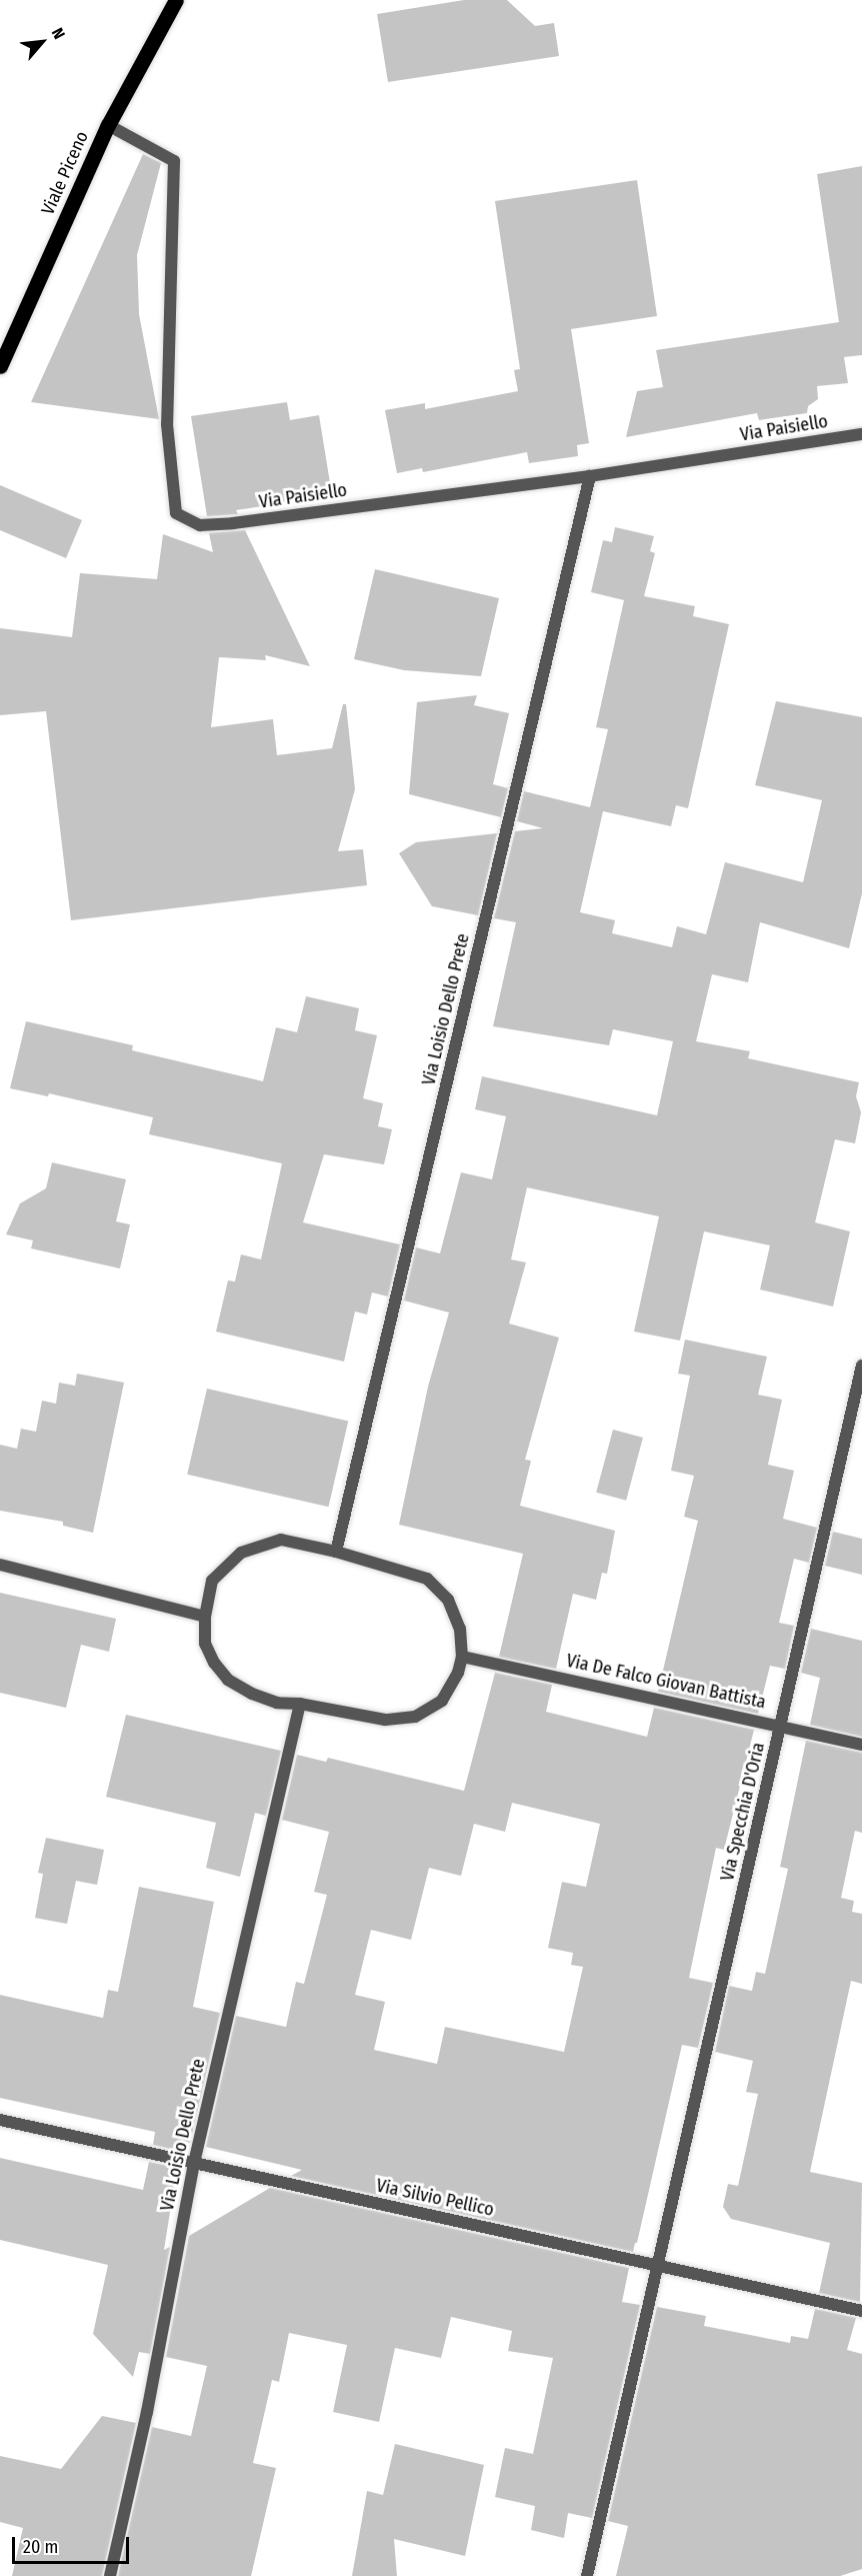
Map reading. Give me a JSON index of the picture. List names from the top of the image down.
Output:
{
  "streets": {
    "main road": ["Viale Piceno"],
    "street": [
      "Via Paisiello",
      "Via Loisio Dello Prete",
      "Via De Falco Giovan Battista",
      "Via Specchia D'Oria",
      "Via Silvio Pellico"
    ]
  },
  "crossings": [
    ["Viale Piceno", "Via Paisiello"],
    ["Via Paisiello", "Via Loisio Dello Prete"],
    ["Via Loisio Dello Prete", "Via Silvio Pellico"],
    ["Via De Falco Giovan Battista", "Via Specchia D'Oria"],
    ["Via Specchia D'Oria", "Via Silvio Pellico"]
  ],
  "scale_bar": "20 m",
  "north": "top right"
}
